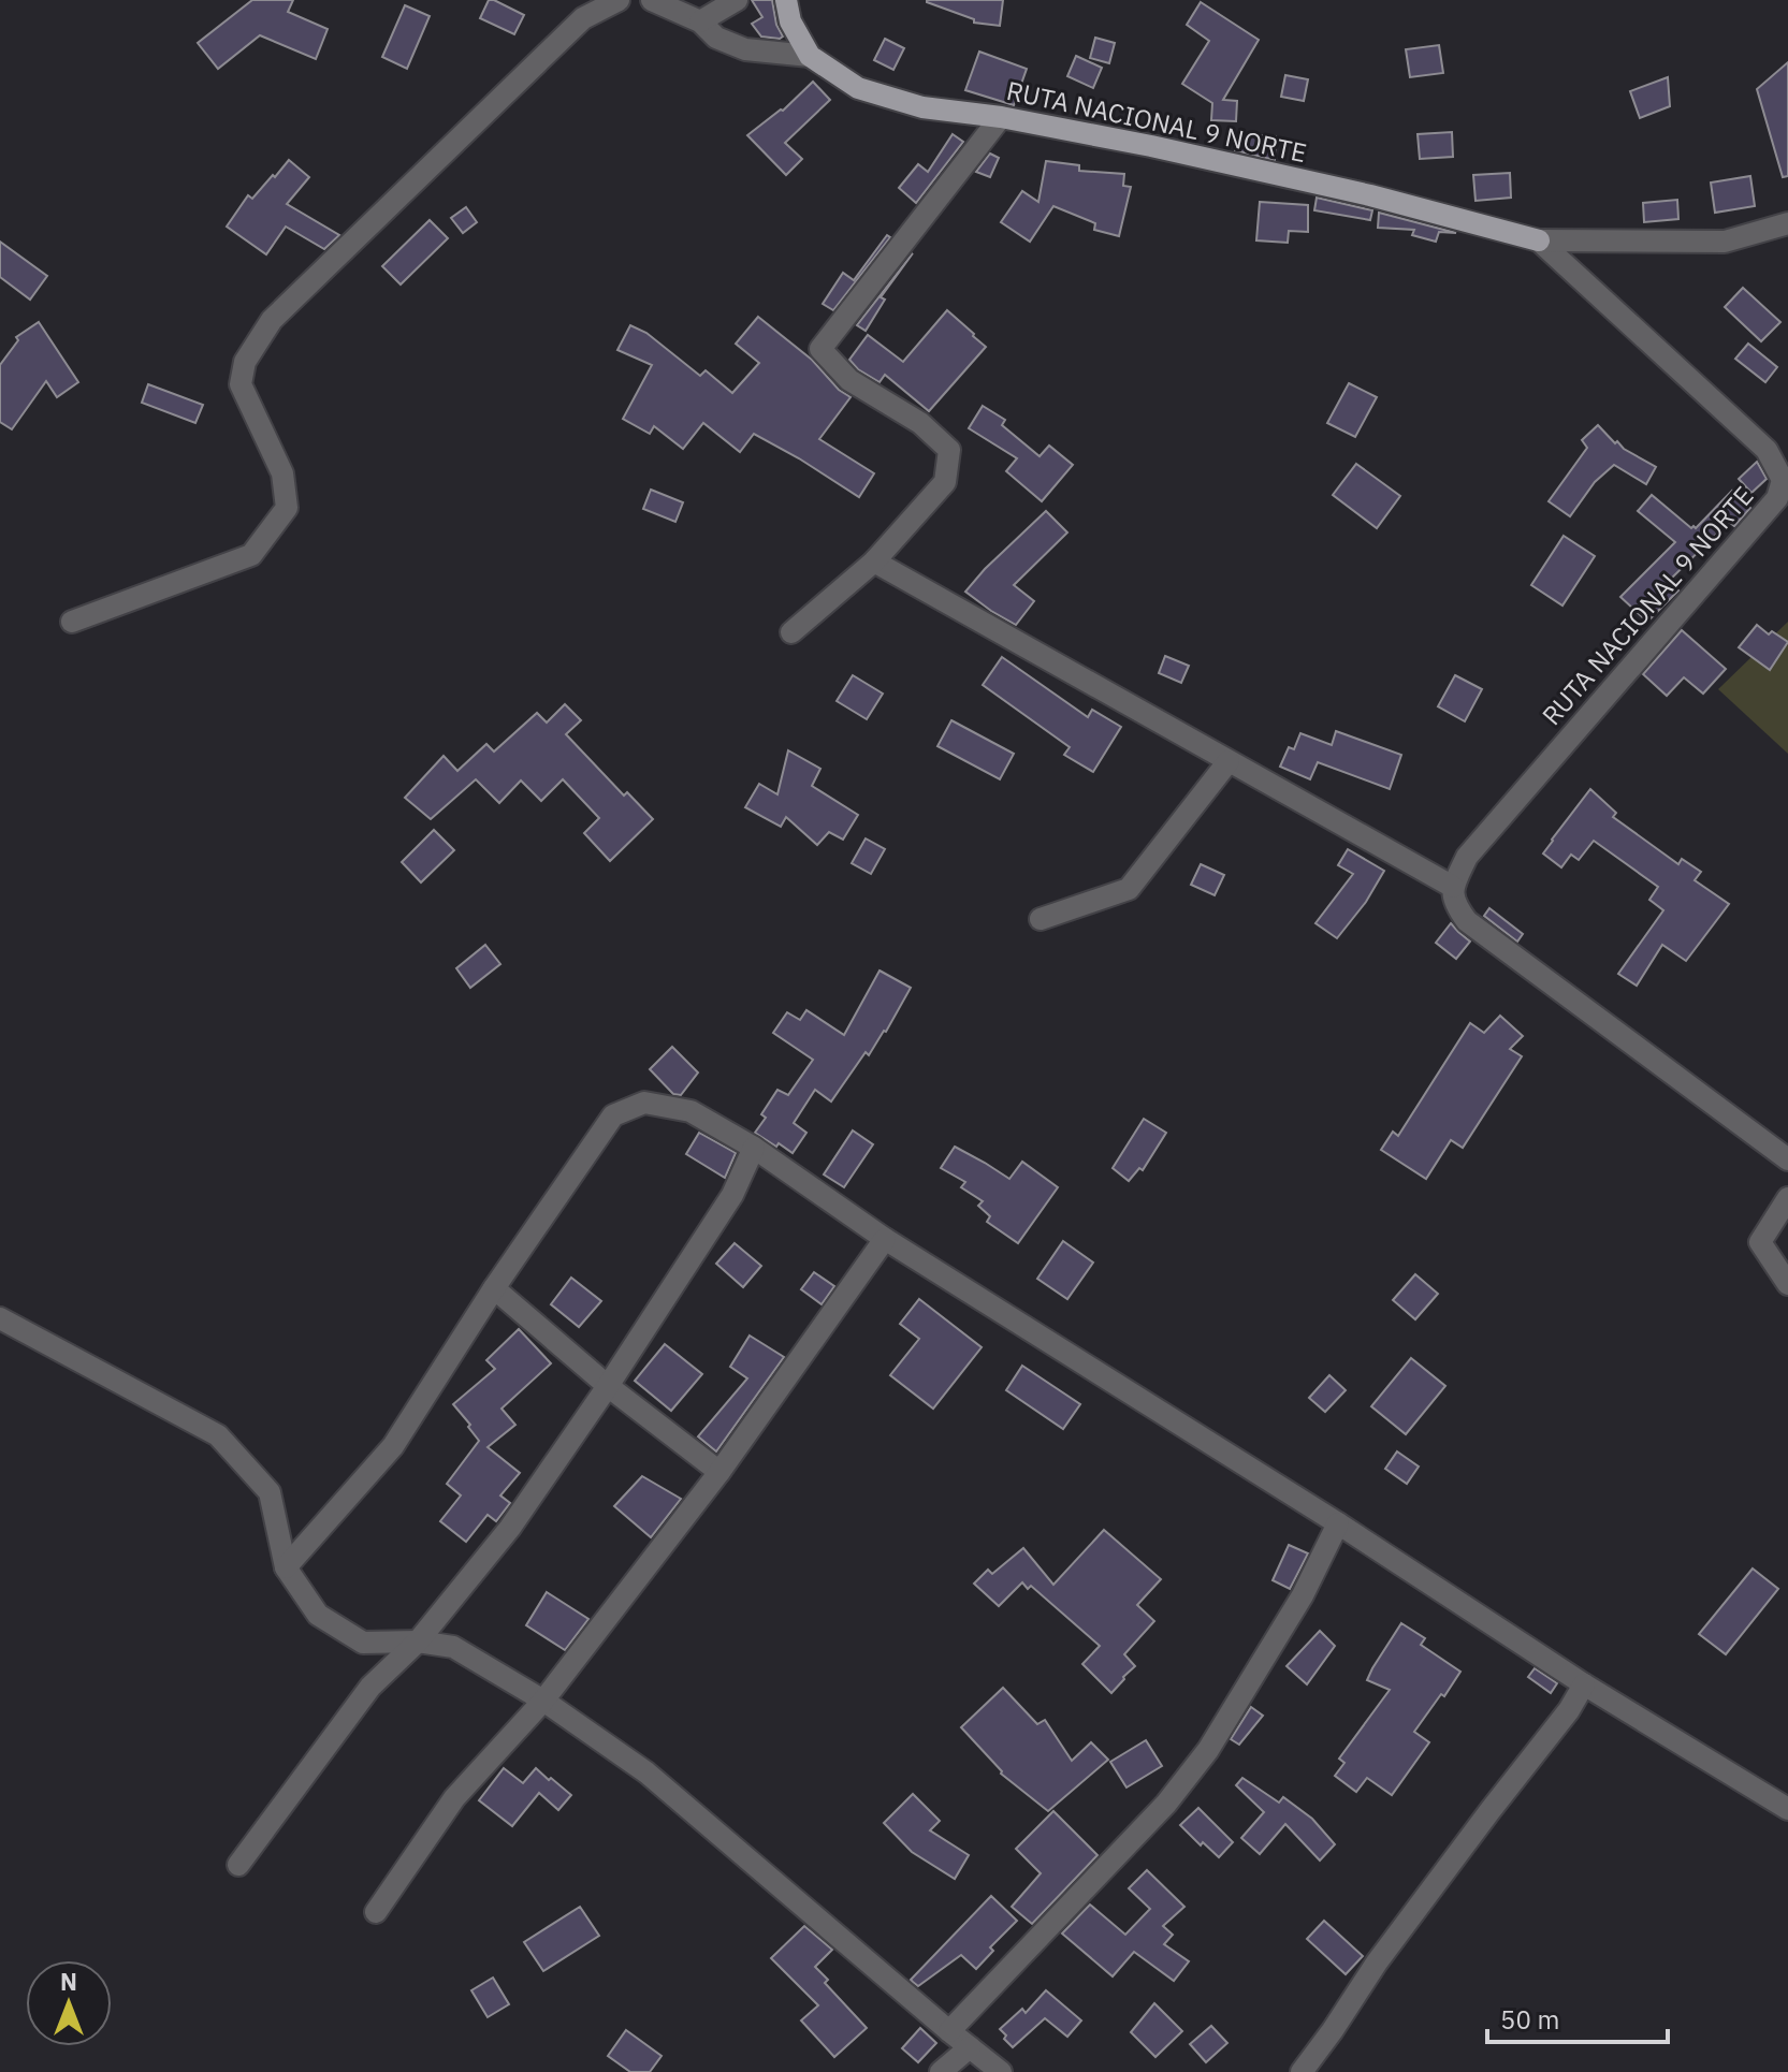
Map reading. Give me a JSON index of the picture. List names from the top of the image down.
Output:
{
  "streets": {
    "main road": ["RUTA NACIONAL 9 NORTE"]
  },
  "scale_bar": "50 m",
  "north": "top"
}
